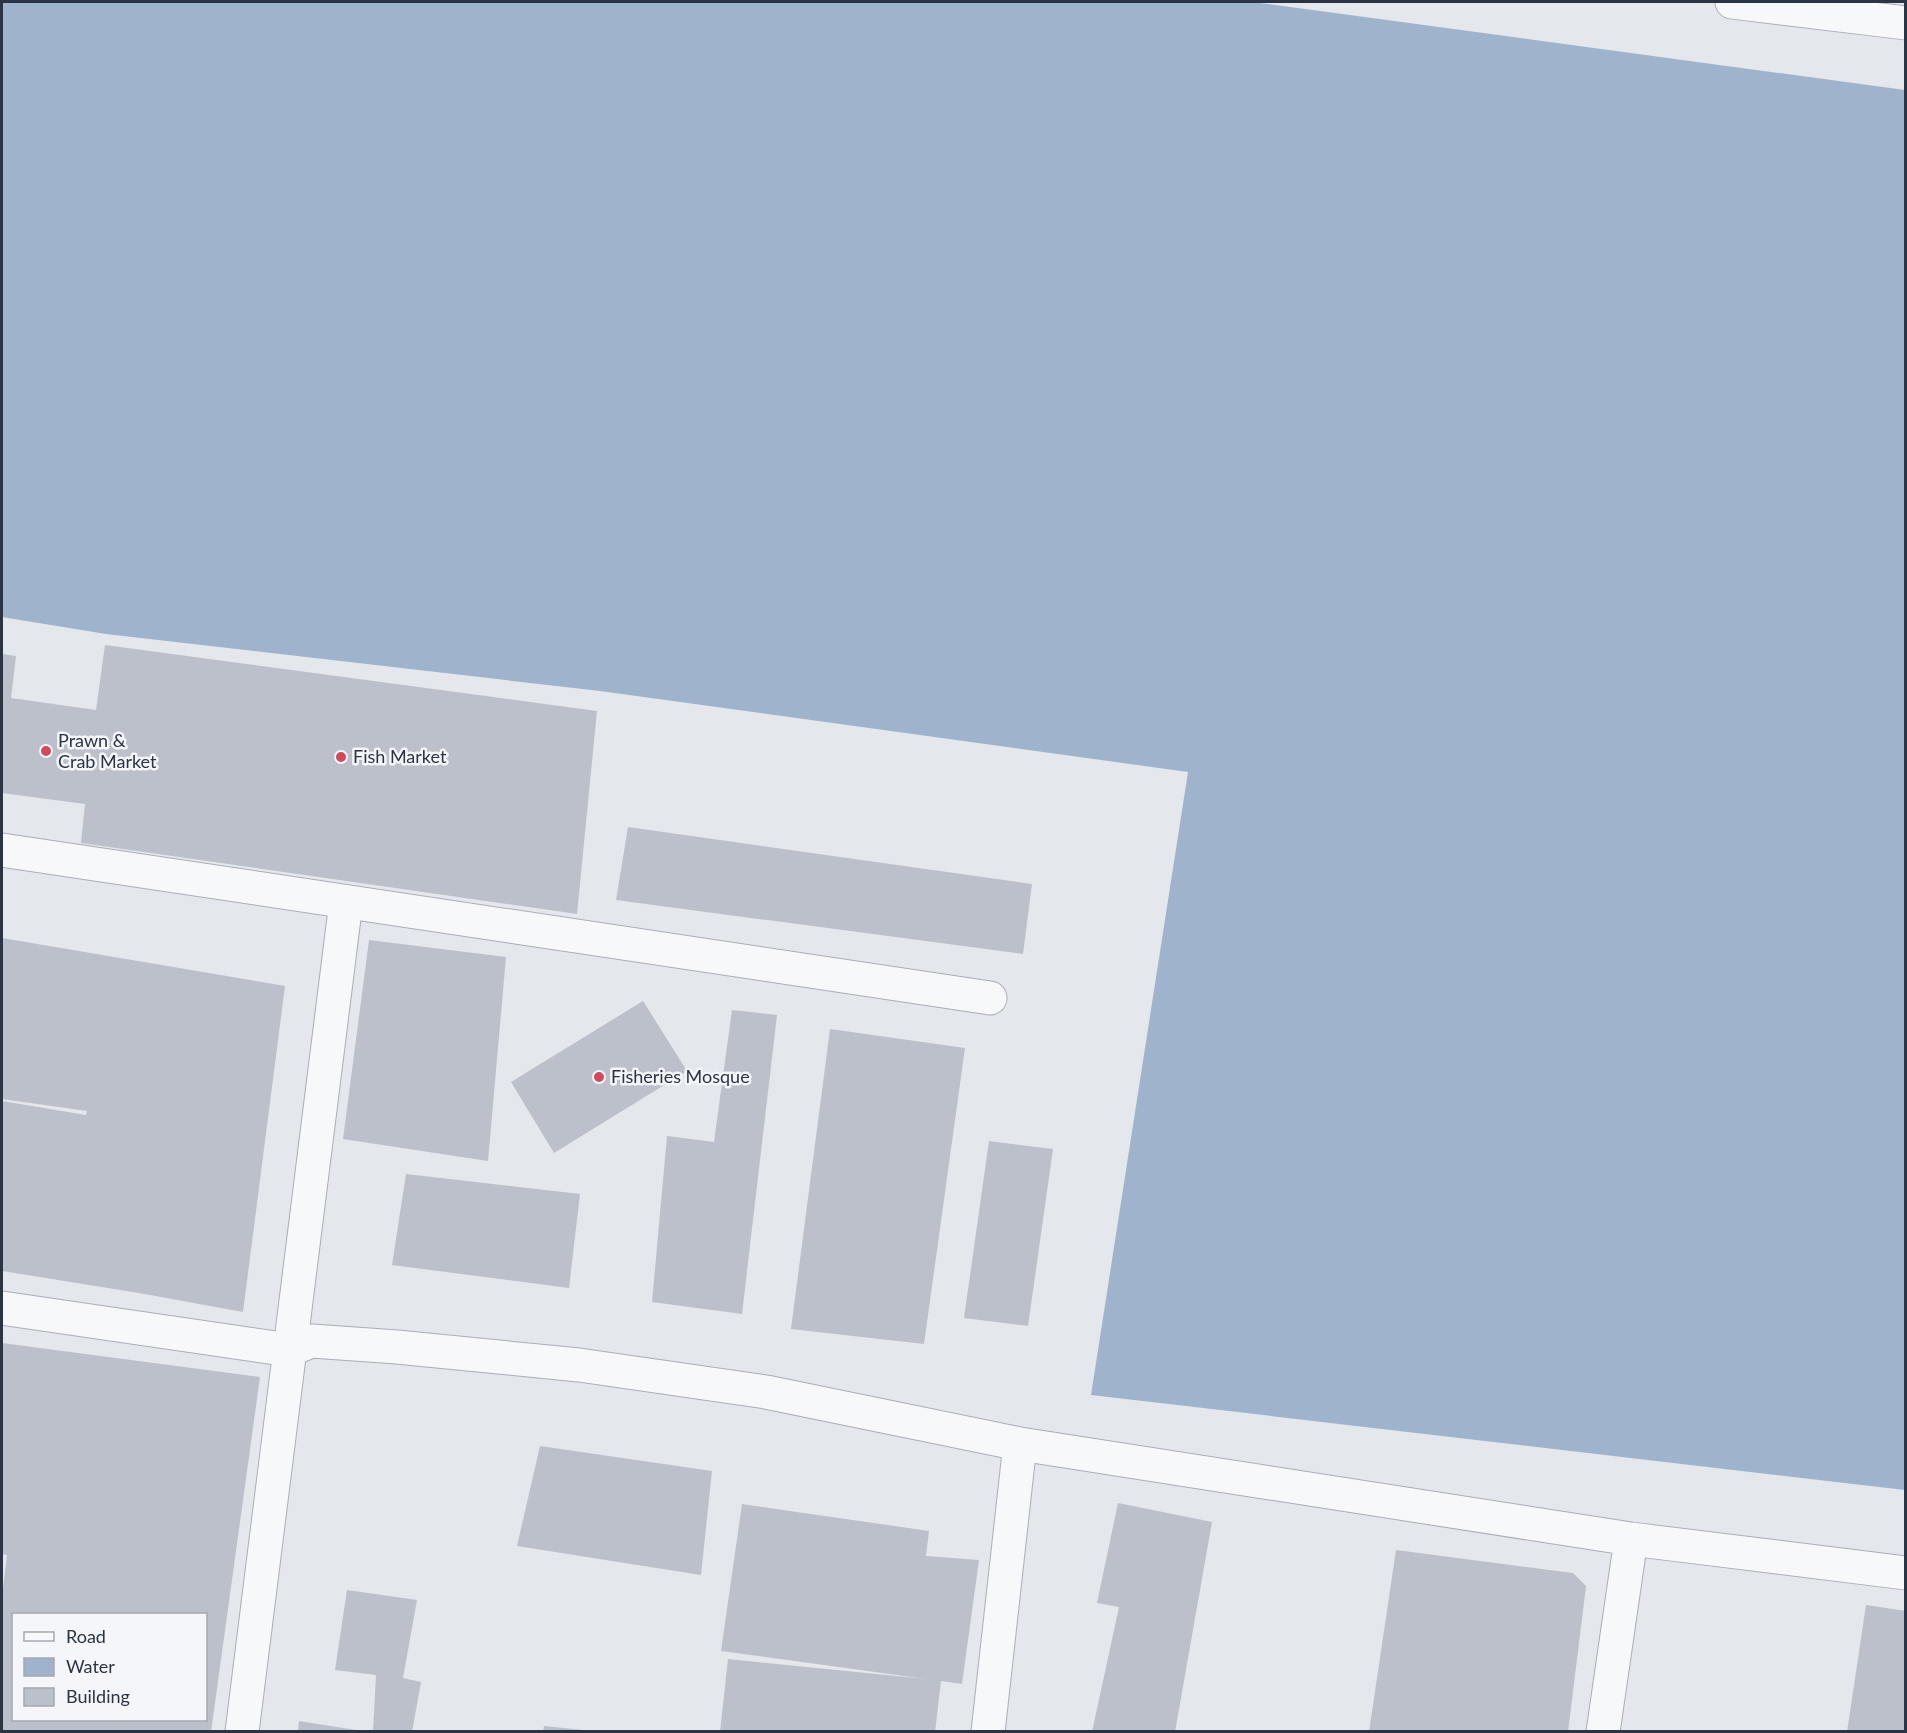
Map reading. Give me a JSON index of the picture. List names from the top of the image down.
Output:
{
  "places": ["Prawn & Crab Market", "Fish Market", "Fisheries Mosque"],
  "legend": ["Road", "Water", "Building"]
}
